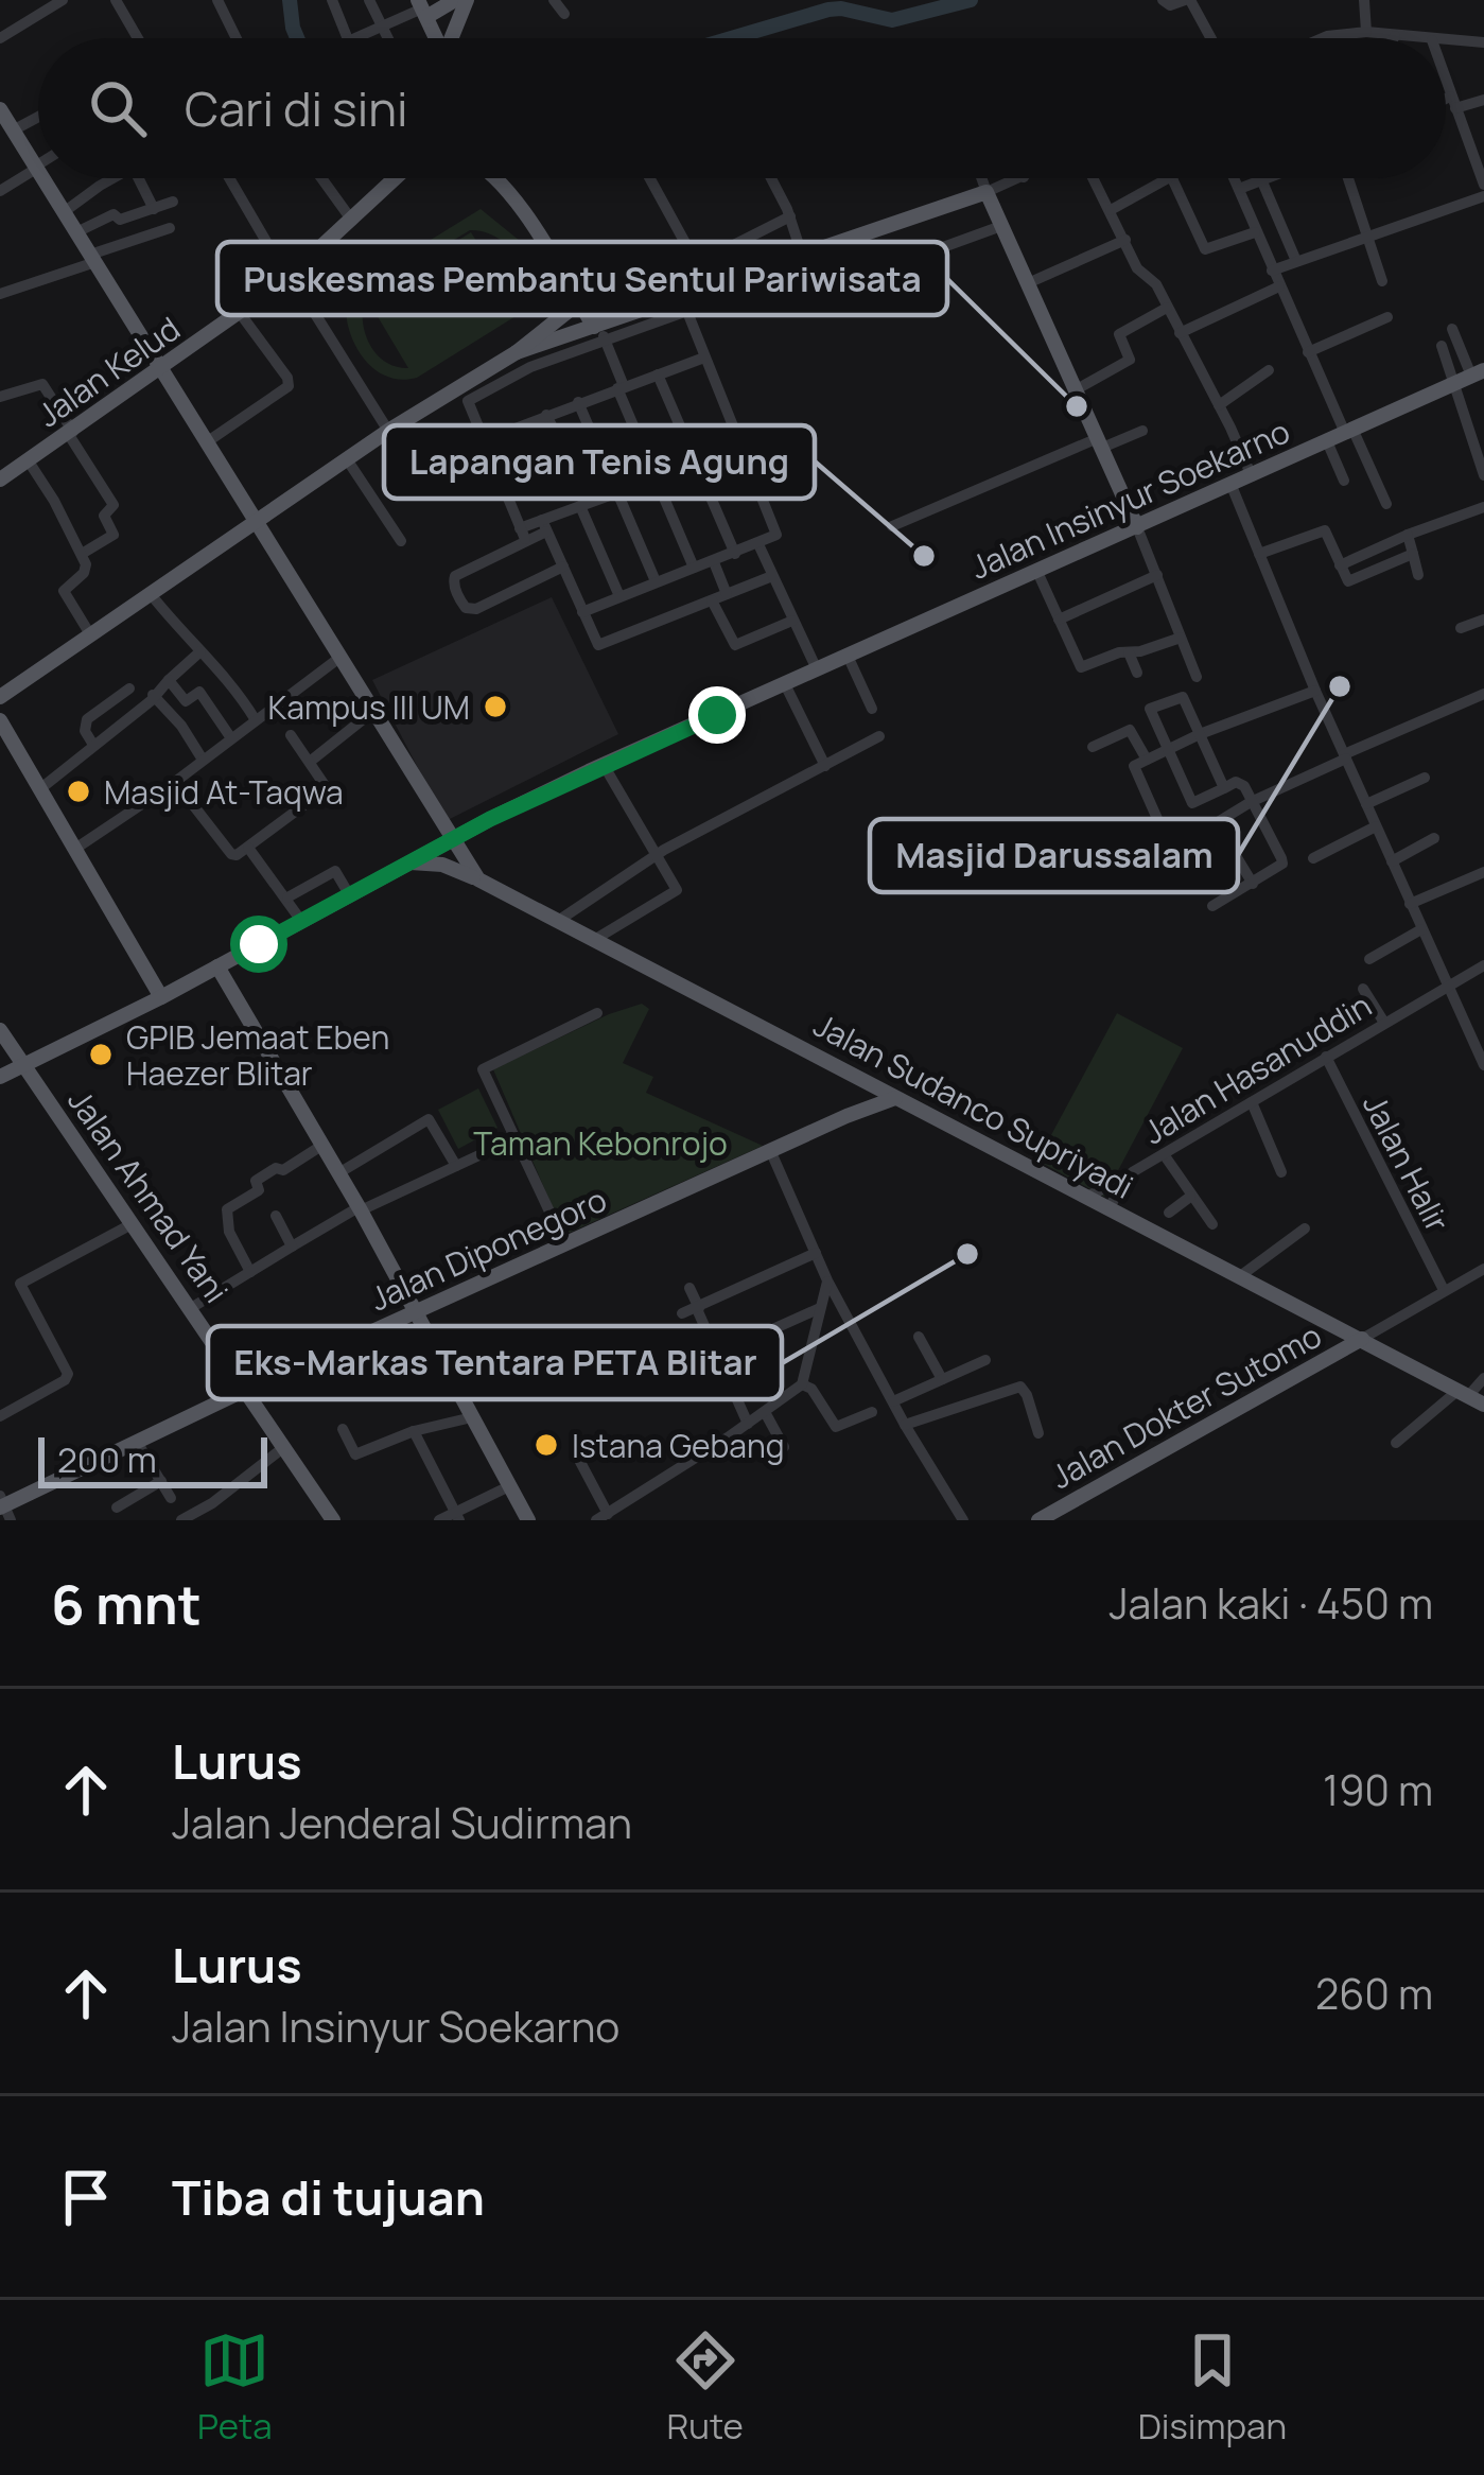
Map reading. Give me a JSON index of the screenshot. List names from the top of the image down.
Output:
{
  "streets": {
    "main road": [
      "Jalan Kelud",
      "Jalan Insinyur Soekarno",
      "Jalan Sudanco Supriyadi",
      "Jalan Ahmad Yani",
      "Jalan Diponegoro",
      "Jalan Dokter Sutomo"
    ],
    "street": ["Jalan Hasanuddin", "Jalan Halir"]
  },
  "crossings": [
    ["Jalan Kelud", "Jalan Sudanco Supriyadi"],
    ["Jalan Insinyur Soekarno", "Jalan Sudanco Supriyadi"],
    ["Jalan Insinyur Soekarno", "Jalan Ahmad Yani"],
    ["Jalan Hasanuddin", "Jalan Sudanco Supriyadi"],
    ["Jalan Hasanuddin", "Jalan Halir"],
    ["Jalan Sudanco Supriyadi", "Jalan Diponegoro"],
    ["Jalan Sudanco Supriyadi", "Jalan Dokter Sutomo"],
    ["Jalan Ahmad Yani", "Jalan Diponegoro"]
  ],
  "parks": ["Taman Kebonrojo"],
  "places": [
    "Puskesmas Pembantu Sentul Pariwisata",
    "Lapangan Tenis Agung",
    "Masjid Darussalam",
    "Kampus III UM",
    "Masjid At-Taqwa",
    "GPIB Jemaat Eben Haezer Blitar",
    "Eks-Markas Tentara PETA Blitar",
    "Istana Gebang"
  ],
  "scale_bar": "200 m",
  "page": {
    "search": "Cari di sini",
    "scale": "200 m",
    "heading": ["6 mnt", "Jalan kaki · 450 m"],
    "list": [
      ["Lurus", "Jalan Jenderal Sudirman", "190 m"],
      ["Lurus", "Jalan Insinyur Soekarno", "260 m"],
      "Tiba di tujuan"
    ],
    "nav": ["Peta", "Rute", "Disimpan"]
  }
}
